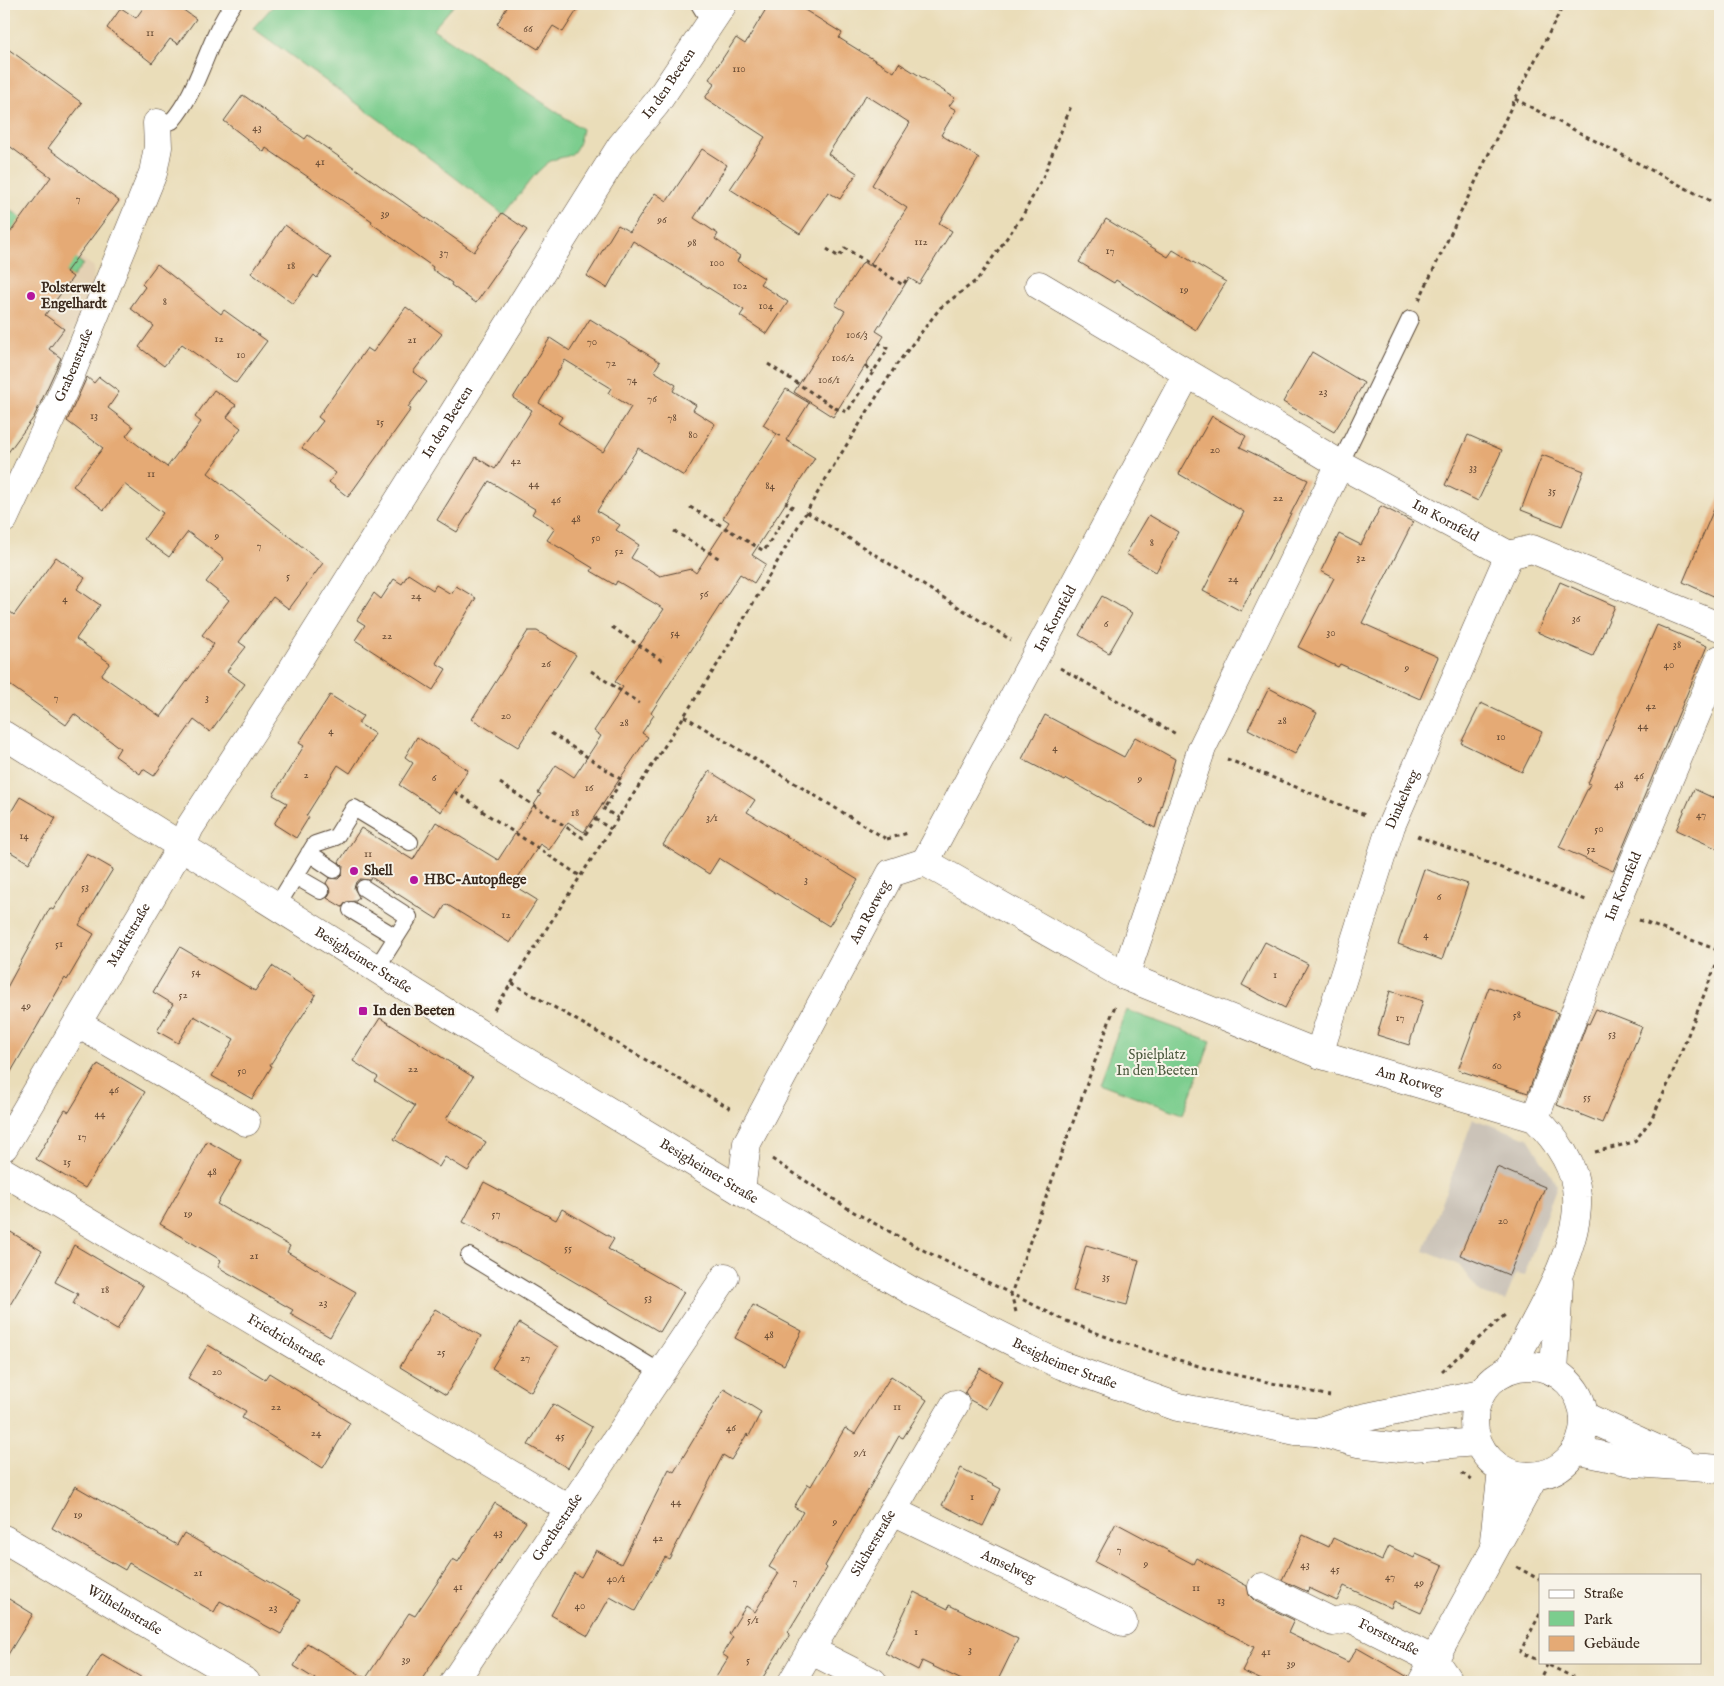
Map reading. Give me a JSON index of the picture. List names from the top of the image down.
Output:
{
  "streets": {
    "street": [
      "In den Beeten",
      "Grabenstraße",
      "Im Kornfeld",
      "Dinkelweg",
      "Am Rotweg",
      "Marktstraße",
      "Besigheimer Straße",
      "Friedrichstraße",
      "Goethestraße",
      "Silcherstraße",
      "Amselweg",
      "Wilhelmstraße",
      "Forststraße"
    ]
  },
  "crossings": [
    ["In den Beeten", "Marktstraße"],
    ["In den Beeten", "Besigheimer Straße"],
    ["Im Kornfeld", "Dinkelweg"],
    ["Im Kornfeld", "Am Rotweg"],
    ["Dinkelweg", "Am Rotweg"],
    ["Am Rotweg", "Besigheimer Straße"],
    ["Am Rotweg", "Forststraße"],
    ["Marktstraße", "Besigheimer Straße"],
    ["Besigheimer Straße", "Forststraße"],
    ["Friedrichstraße", "Goethestraße"],
    ["Silcherstraße", "Amselweg"]
  ],
  "parks": ["Spielplatz In den Beeten"],
  "places": {
    "other": ["Polsterwelt Engelhardt", "Shell", "HBC-Autopflege"],
    "transit": ["In den Beeten"]
  },
  "house_numbers": [
    "66",
    "11",
    "110",
    "43",
    "41",
    "7",
    "39",
    "96",
    "112",
    "98",
    "17",
    "37",
    "100",
    "18",
    "102",
    "19",
    "8",
    "104",
    "106/3",
    "12",
    "21",
    "70",
    "10",
    "106/2",
    "72",
    "74",
    "106/1",
    "23",
    "76",
    "13",
    "78",
    "15",
    "80",
    "20",
    "42",
    "33",
    "11",
    "44",
    "84",
    "35",
    "22",
    "46",
    "48",
    "9",
    "50",
    "8",
    "7",
    "52",
    "32",
    "5",
    "24",
    "56",
    "24",
    "4",
    "36",
    "6",
    "54",
    "30",
    "22",
    "38",
    "26",
    "40",
    "9",
    "7",
    "3",
    "42",
    "20",
    "28",
    "28",
    "44",
    "4",
    "10",
    "4",
    "2",
    "46",
    "6",
    "9",
    "48",
    "16",
    "18",
    "47",
    "3/1",
    "50",
    "14",
    "52",
    "11",
    "3",
    "53",
    "6",
    "12",
    "4",
    "51",
    "54",
    "1",
    "52",
    "49",
    "58",
    "17",
    "53",
    "60",
    "22",
    "50",
    "46",
    "55",
    "44",
    "17",
    "15",
    "48",
    "19",
    "57",
    "20",
    "55",
    "21",
    "35",
    "18",
    "53",
    "23",
    "48",
    "25",
    "27",
    "20",
    "22",
    "11",
    "46",
    "24",
    "45",
    "9/1",
    "1",
    "44",
    "19",
    "9",
    "43",
    "42",
    "7",
    "9",
    "43",
    "45",
    "21",
    "47",
    "40/1",
    "7",
    "49",
    "41",
    "11",
    "13",
    "40",
    "23",
    "5/1",
    "1",
    "3",
    "41",
    "39",
    "5",
    "39"
  ],
  "legend": ["Straße", "Park", "Gebäude"]
}
